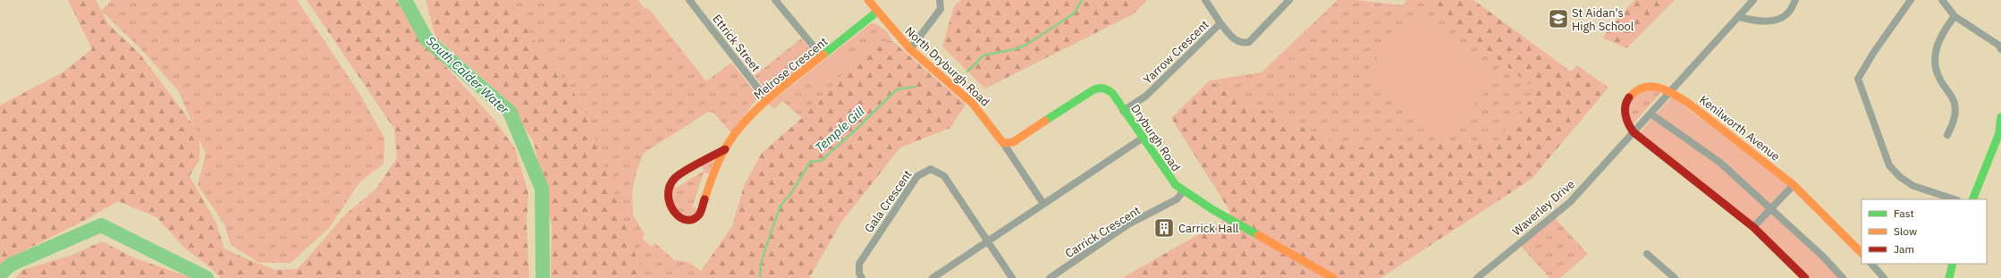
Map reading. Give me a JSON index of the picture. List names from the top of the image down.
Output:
{
  "streets": {
    "street": [
      "Ettrick Street",
      "Yarrow Crescent",
      "North Dryburgh Road",
      "Melrose Crescent",
      "Kenilworth Avenue",
      "Dryburgh Road",
      "Gala Crescent",
      "Waverley Drive",
      "Carrick Crescent"
    ]
  },
  "crossings": [
    ["Ettrick Street", "Melrose Crescent"],
    ["Yarrow Crescent", "Dryburgh Road"],
    ["North Dryburgh Road", "Melrose Crescent"],
    ["North Dryburgh Road", "Dryburgh Road"],
    ["Kenilworth Avenue", "Waverley Drive"],
    ["Dryburgh Road", "Carrick Crescent"]
  ],
  "water": ["South Calder Water", "Temple Gill"],
  "places": {
    "school or university": ["St Aidan's High School"],
    "building": ["Carrick Hall"]
  },
  "legend": ["Fast", "Slow", "Jam"]
}
